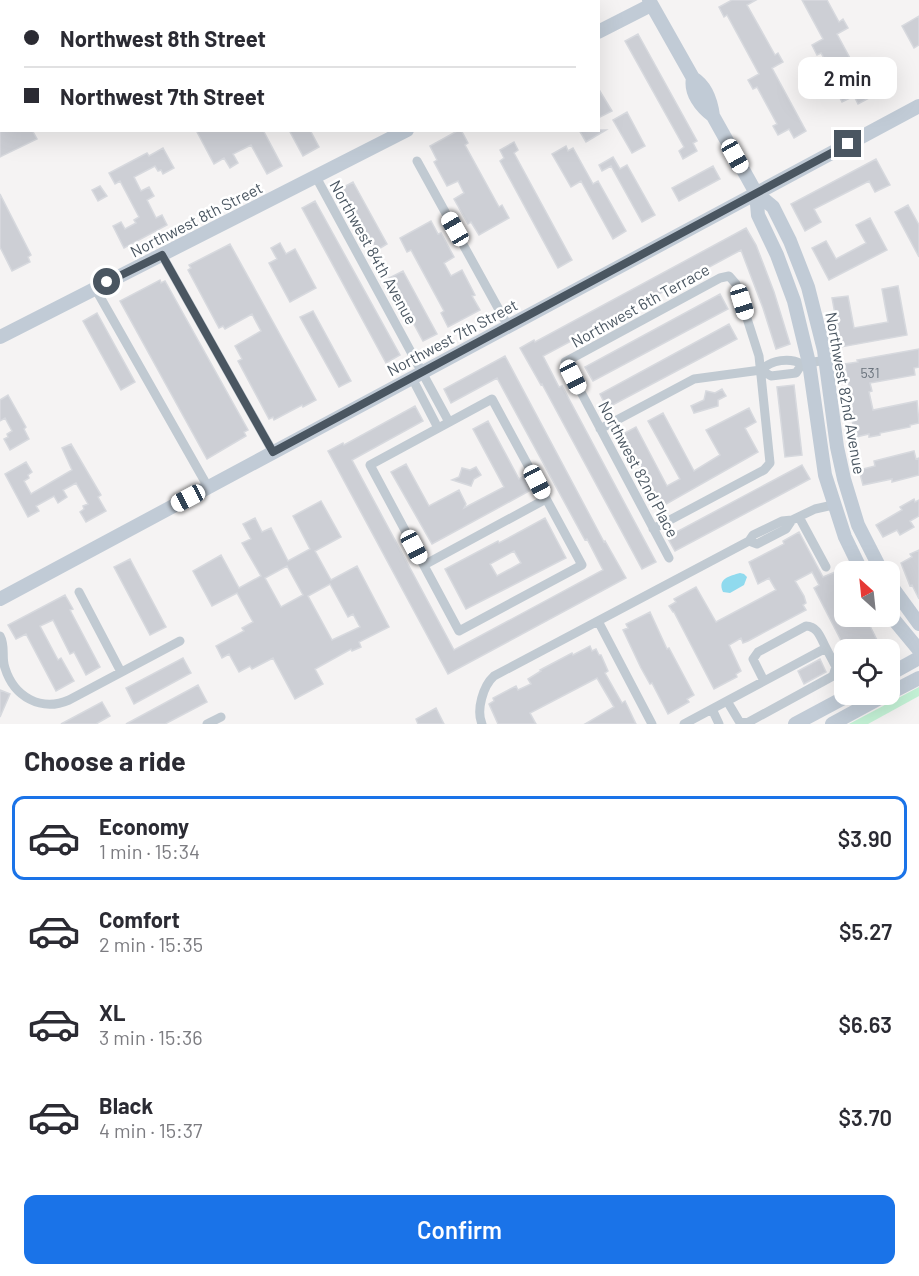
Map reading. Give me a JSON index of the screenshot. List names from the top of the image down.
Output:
{
  "streets": {
    "street": [
      "Northwest 8th Street",
      "Northwest 84th Avenue",
      "Northwest 6th Terrace",
      "Northwest 7th Street",
      "Northwest 82nd Avenue",
      "Northwest 82nd Place"
    ]
  },
  "crossings": [
    ["Northwest 8th Street", "Northwest 84th Avenue"],
    ["Northwest 84th Avenue", "Northwest 7th Street"],
    ["Northwest 6th Terrace", "Northwest 82nd Place"],
    ["Northwest 7th Street", "Northwest 82nd Avenue"]
  ],
  "house_numbers": ["531"],
  "north": "top left",
  "page": {
    "banner": ["Northwest 8th Street", "Northwest 7th Street"],
    "bubble": "2 min",
    "heading": "Choose a ride",
    "list": [
      {
        "name": "Economy",
        "note": "1 min · 15:34",
        "value": "$3.90"
      },
      {
        "name": "Comfort",
        "note": "2 min · 15:35",
        "value": "$5.27"
      },
      {
        "name": "XL",
        "note": "3 min · 15:36",
        "value": "$6.63"
      },
      {
        "name": "Black",
        "note": "4 min · 15:37",
        "value": "$3.70"
      }
    ],
    "buttons": "Confirm"
  }
}
